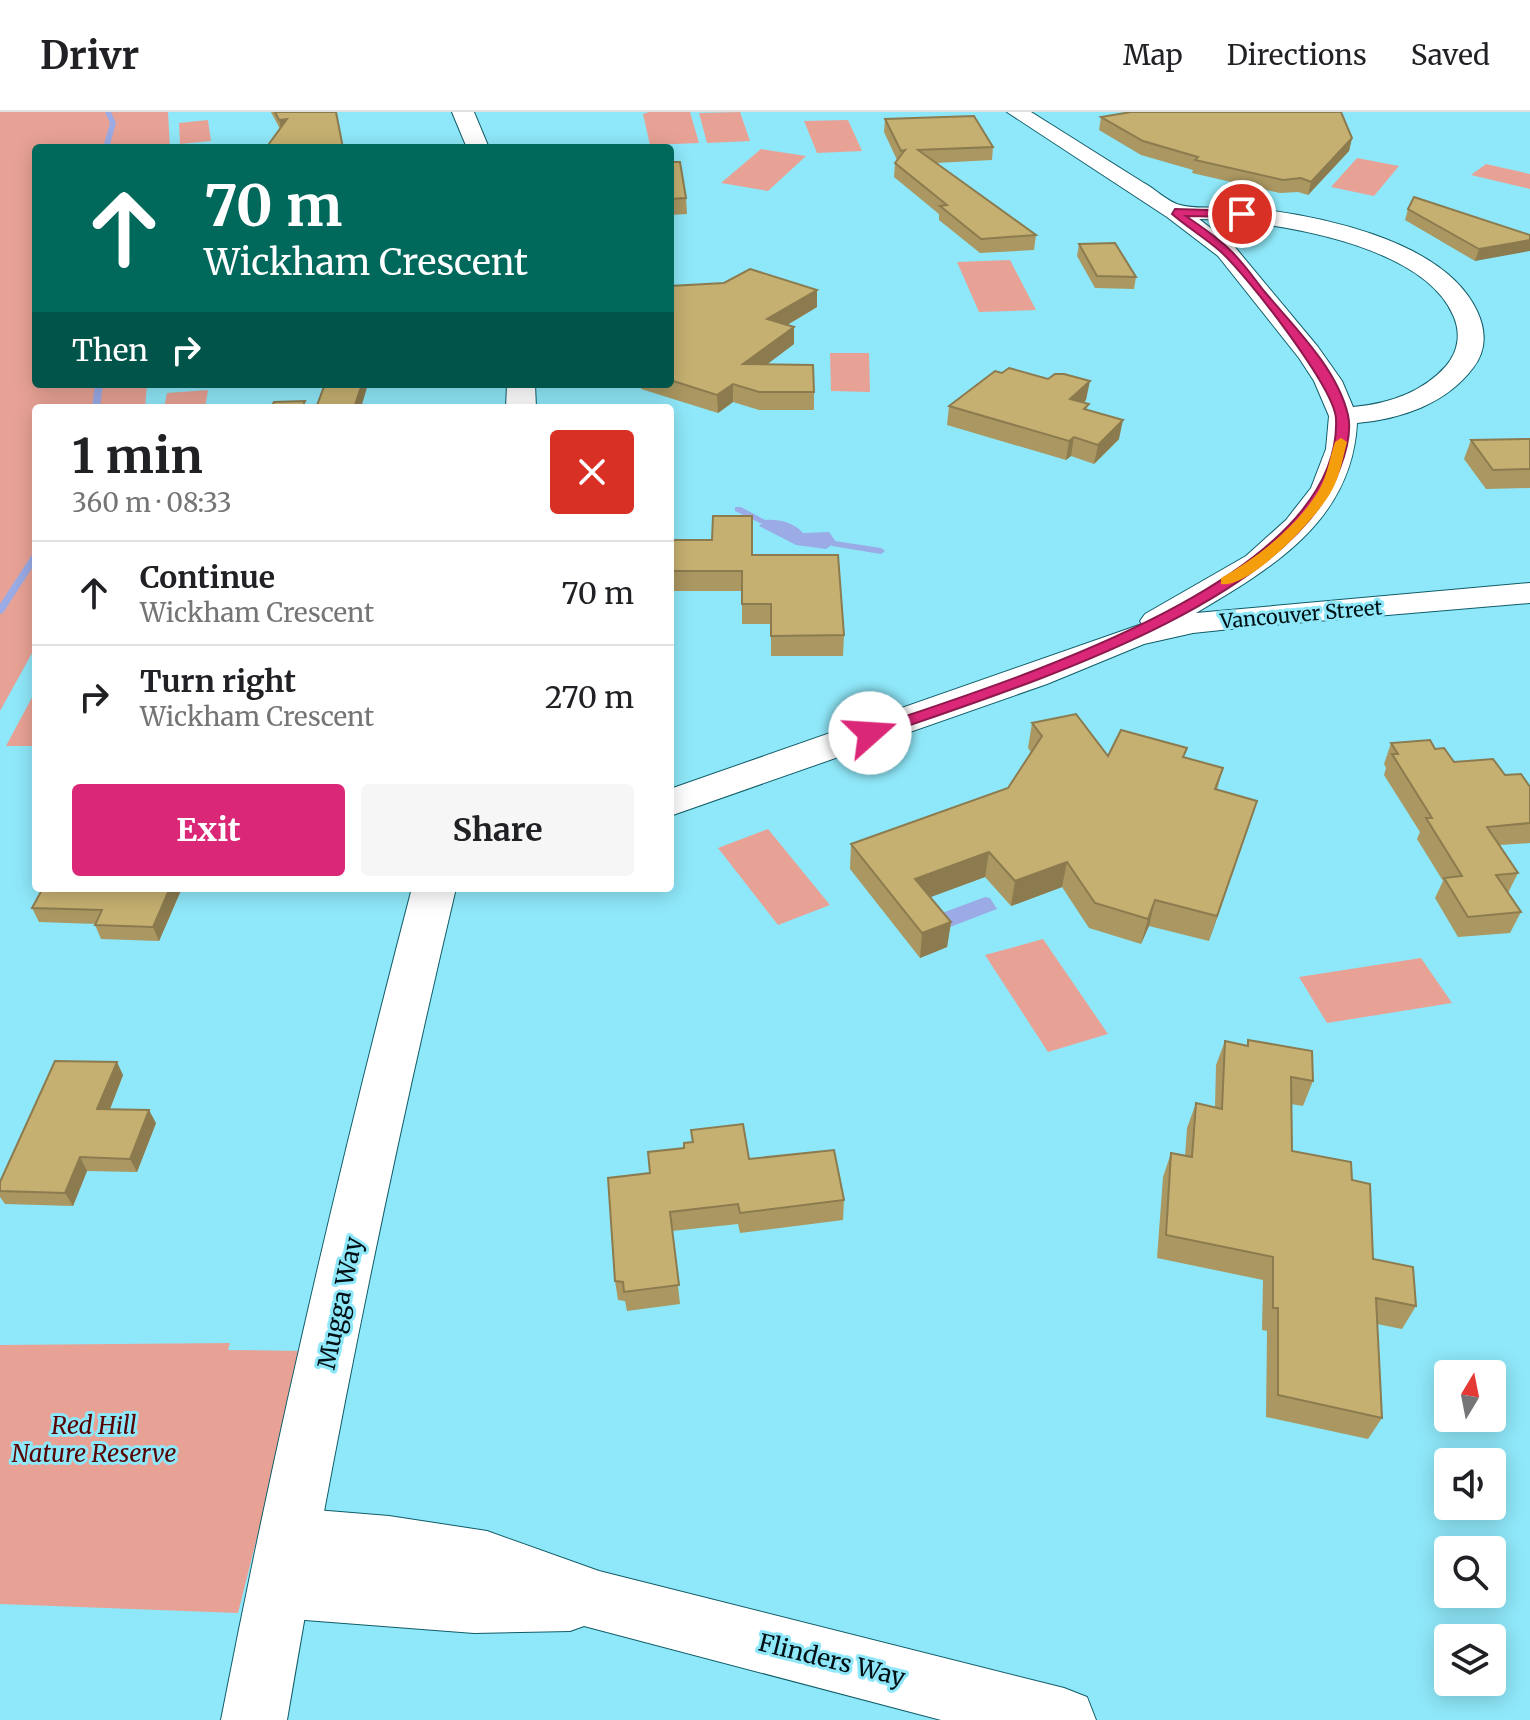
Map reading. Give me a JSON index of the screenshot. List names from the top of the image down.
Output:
{
  "streets": {
    "main road": ["Mugga Way"],
    "street": ["Vancouver Street", "Flinders Way"]
  },
  "crossings": [
    ["Mugga Way", "Flinders Way"]
  ],
  "parks": ["Red Hill Nature Reserve"],
  "north": "top",
  "page": {
    "header": "Drivr",
    "nav": ["Map", "Directions", "Saved"],
    "turn": ["70 m", "Wickham Crescent"],
    "then": "Then",
    "heading": ["1 min", "360 m · 08:33"],
    "list": [
      {
        "name": "Continue",
        "note": "Wickham Crescent",
        "value": "70 m"
      },
      {
        "name": "Turn right",
        "note": "Wickham Crescent",
        "value": "270 m"
      }
    ],
    "buttons": ["Exit", "Share"]
  }
}
